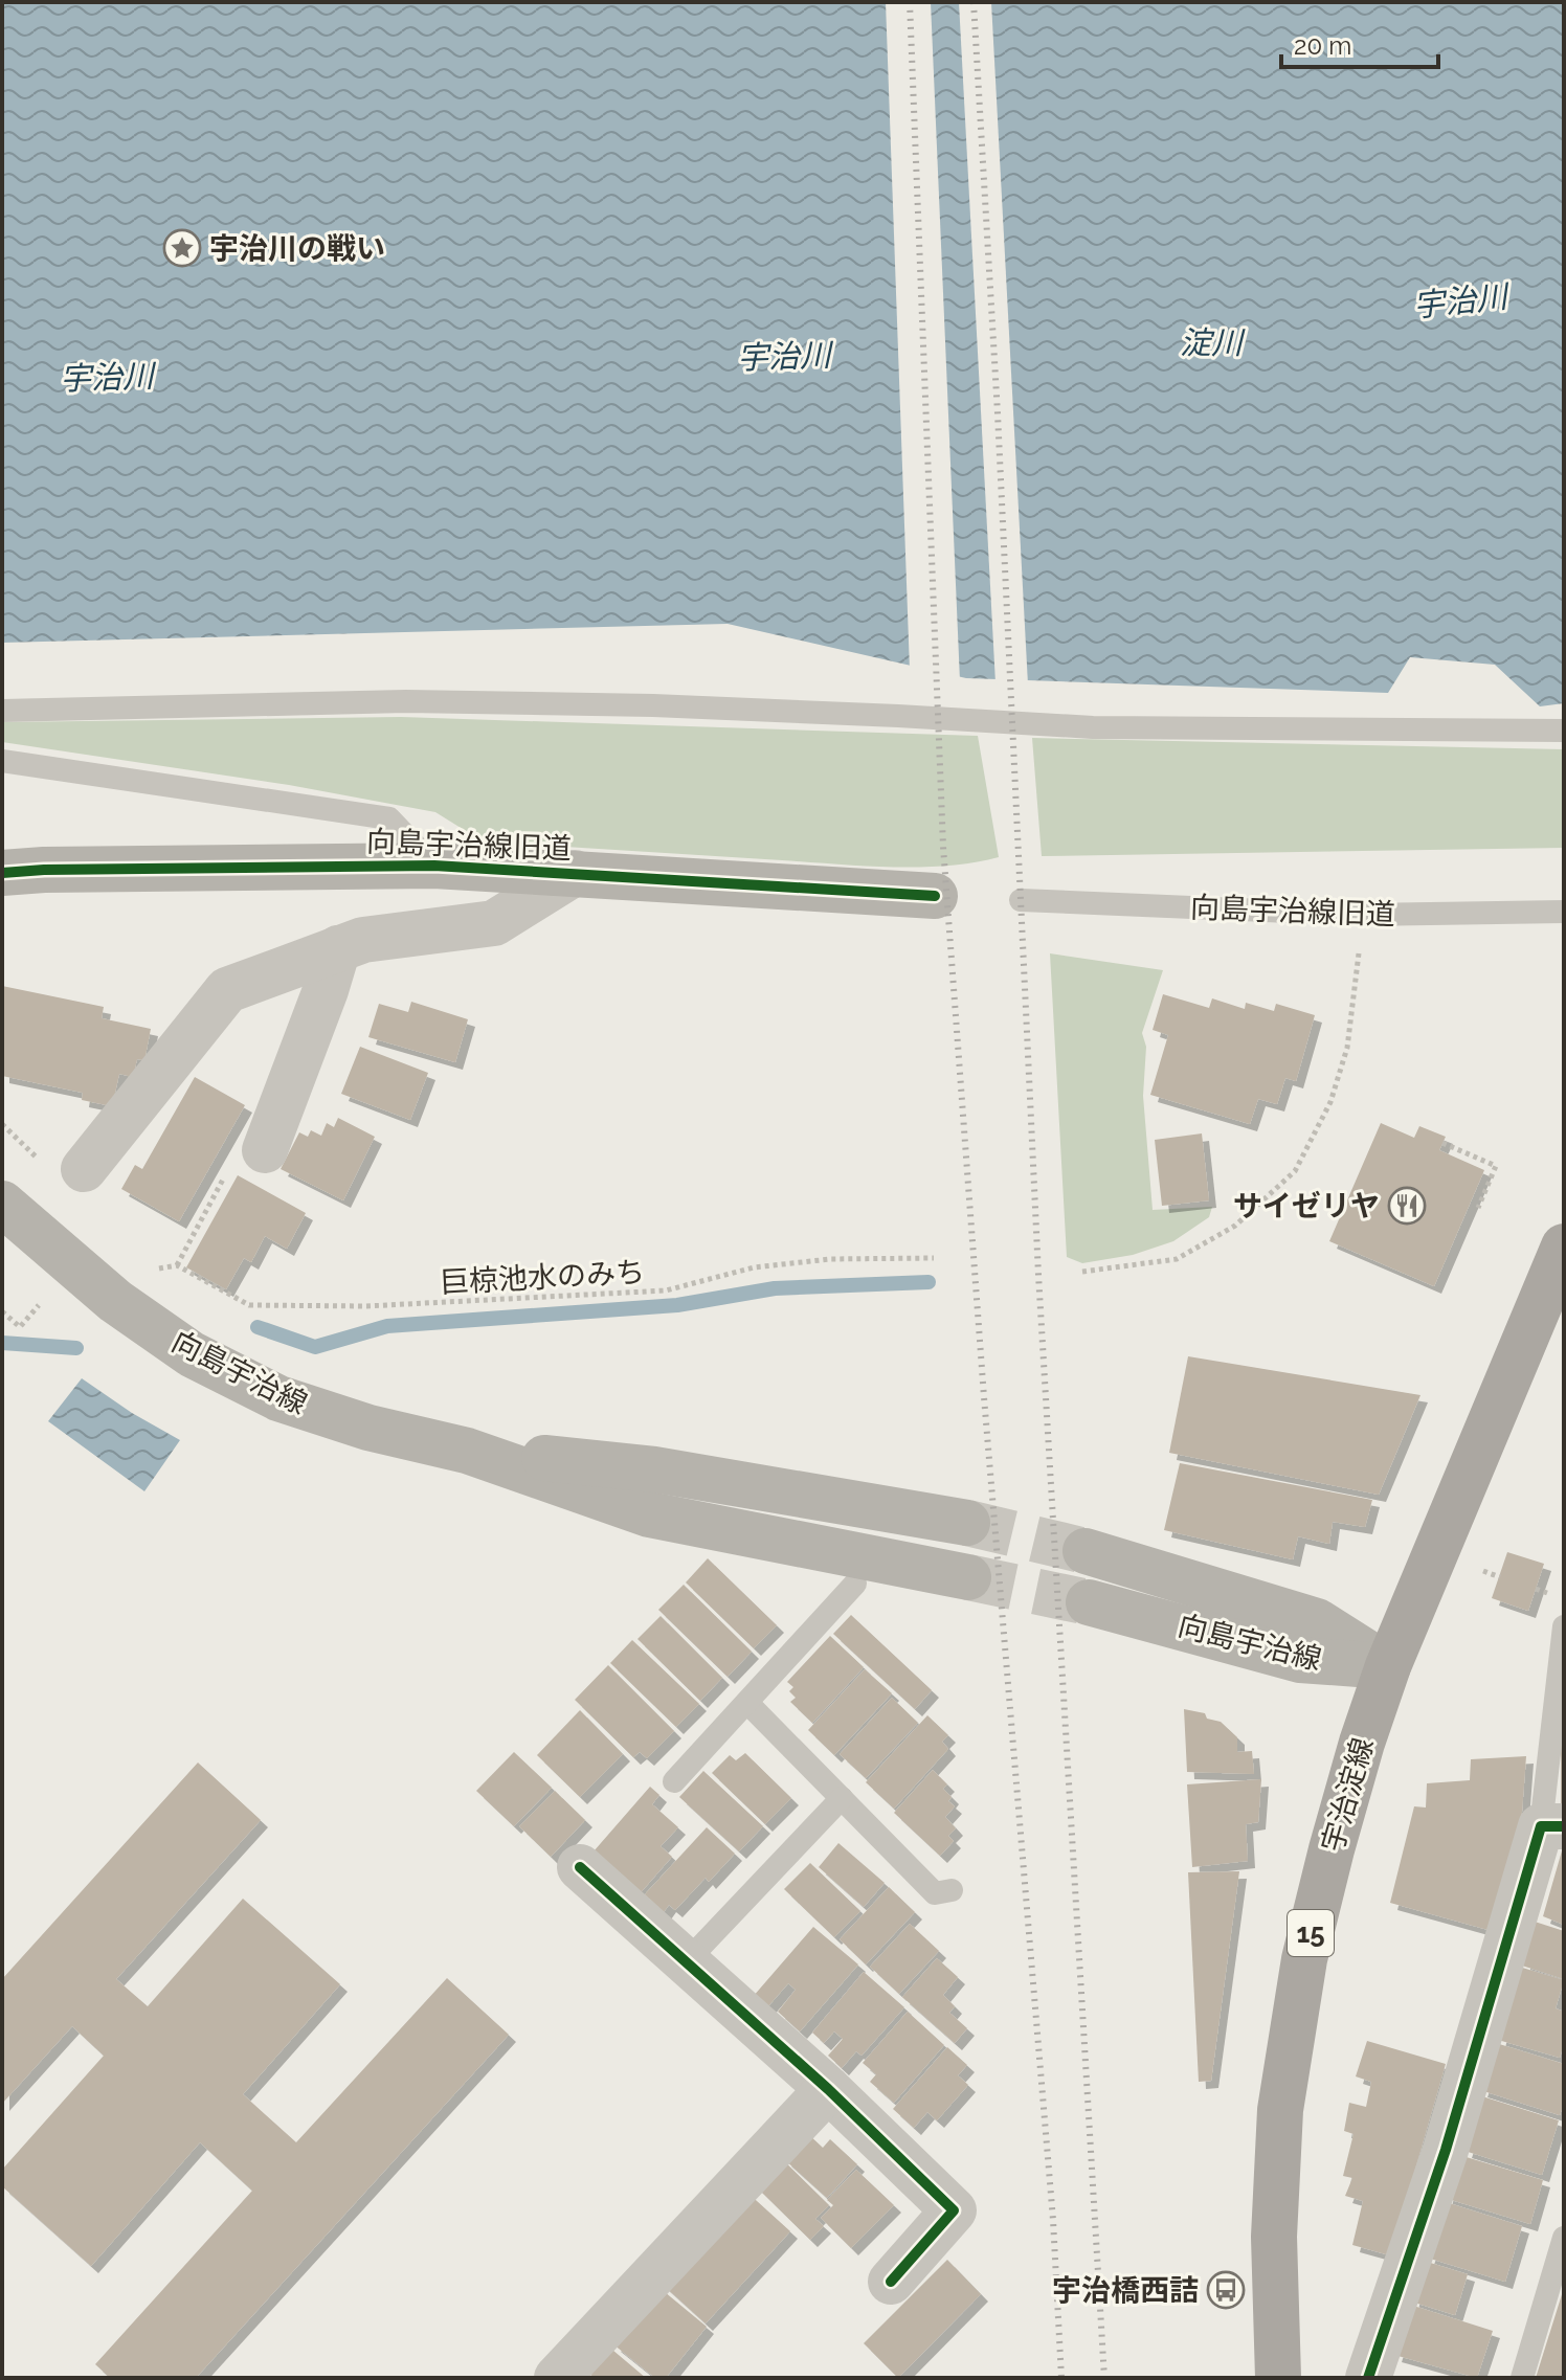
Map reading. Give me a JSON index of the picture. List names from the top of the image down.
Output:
{
  "streets": {
    "main road": [
      "向島宇治線旧道",
      "向島宇治線",
      "宇治淀線",
      "15"
    ],
    "path": ["巨椋池水のみち"]
  },
  "crossings": [
    ["向島宇治線", "宇治淀線"]
  ],
  "water": ["宇治川", "淀川"],
  "places": {
    "place": ["宇治川の戦い"],
    "restaurant": ["サイゼリヤ"],
    "bus stop": ["宇治橋西詰"]
  },
  "scale_bar": "20 m"
}
